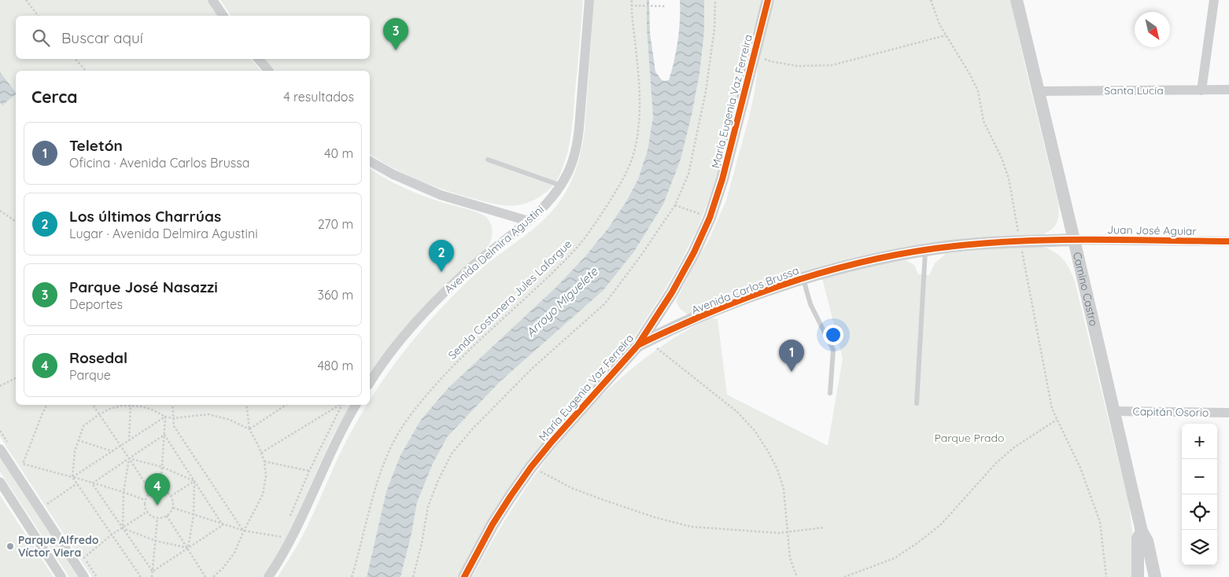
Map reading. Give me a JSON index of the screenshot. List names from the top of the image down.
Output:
{
  "streets": {
    "street": [
      "Santa Lucía",
      "María Eugenia Vaz Ferreira",
      "Juan José Aguiar",
      "Avenida Delmira Agustini",
      "Camino Castro",
      "Avenida Carlos Brussa",
      "Capitán Osorio"
    ],
    "path": ["Senda Costanera Jules Laforgue"]
  },
  "crossings": [
    ["Santa Lucía", "Camino Castro"],
    ["María Eugenia Vaz Ferreira", "Avenida Carlos Brussa"],
    ["Juan José Aguiar", "Camino Castro"],
    ["Juan José Aguiar", "Avenida Carlos Brussa"],
    ["Camino Castro", "Avenida Carlos Brussa"],
    ["Camino Castro", "Capitán Osorio"]
  ],
  "water": ["Arroyo Miguelete"],
  "parks": ["Parque Prado"],
  "places": ["Parque Alfredo Víctor Viera"],
  "north": "bottom right",
  "page": {
    "search": "Buscar aquí",
    "pins": [
      "3",
      "2",
      "1",
      "4"
    ],
    "heading": ["Cerca", "4 resultados"],
    "list": [
      {
        "mark": "1",
        "name": "Teletón",
        "note": "Oficina · Avenida Carlos Brussa",
        "value": "40 m"
      },
      {
        "mark": "2",
        "name": "Los últimos Charrúas",
        "note": "Lugar · Avenida Delmira Agustini",
        "value": "270 m"
      },
      {
        "mark": "3",
        "name": "Parque José Nasazzi",
        "note": "Deportes",
        "value": "360 m"
      },
      {
        "mark": "4",
        "name": "Rosedal",
        "note": "Parque",
        "value": "480 m"
      }
    ],
    "map_buttons": ["+", "−"]
  }
}
